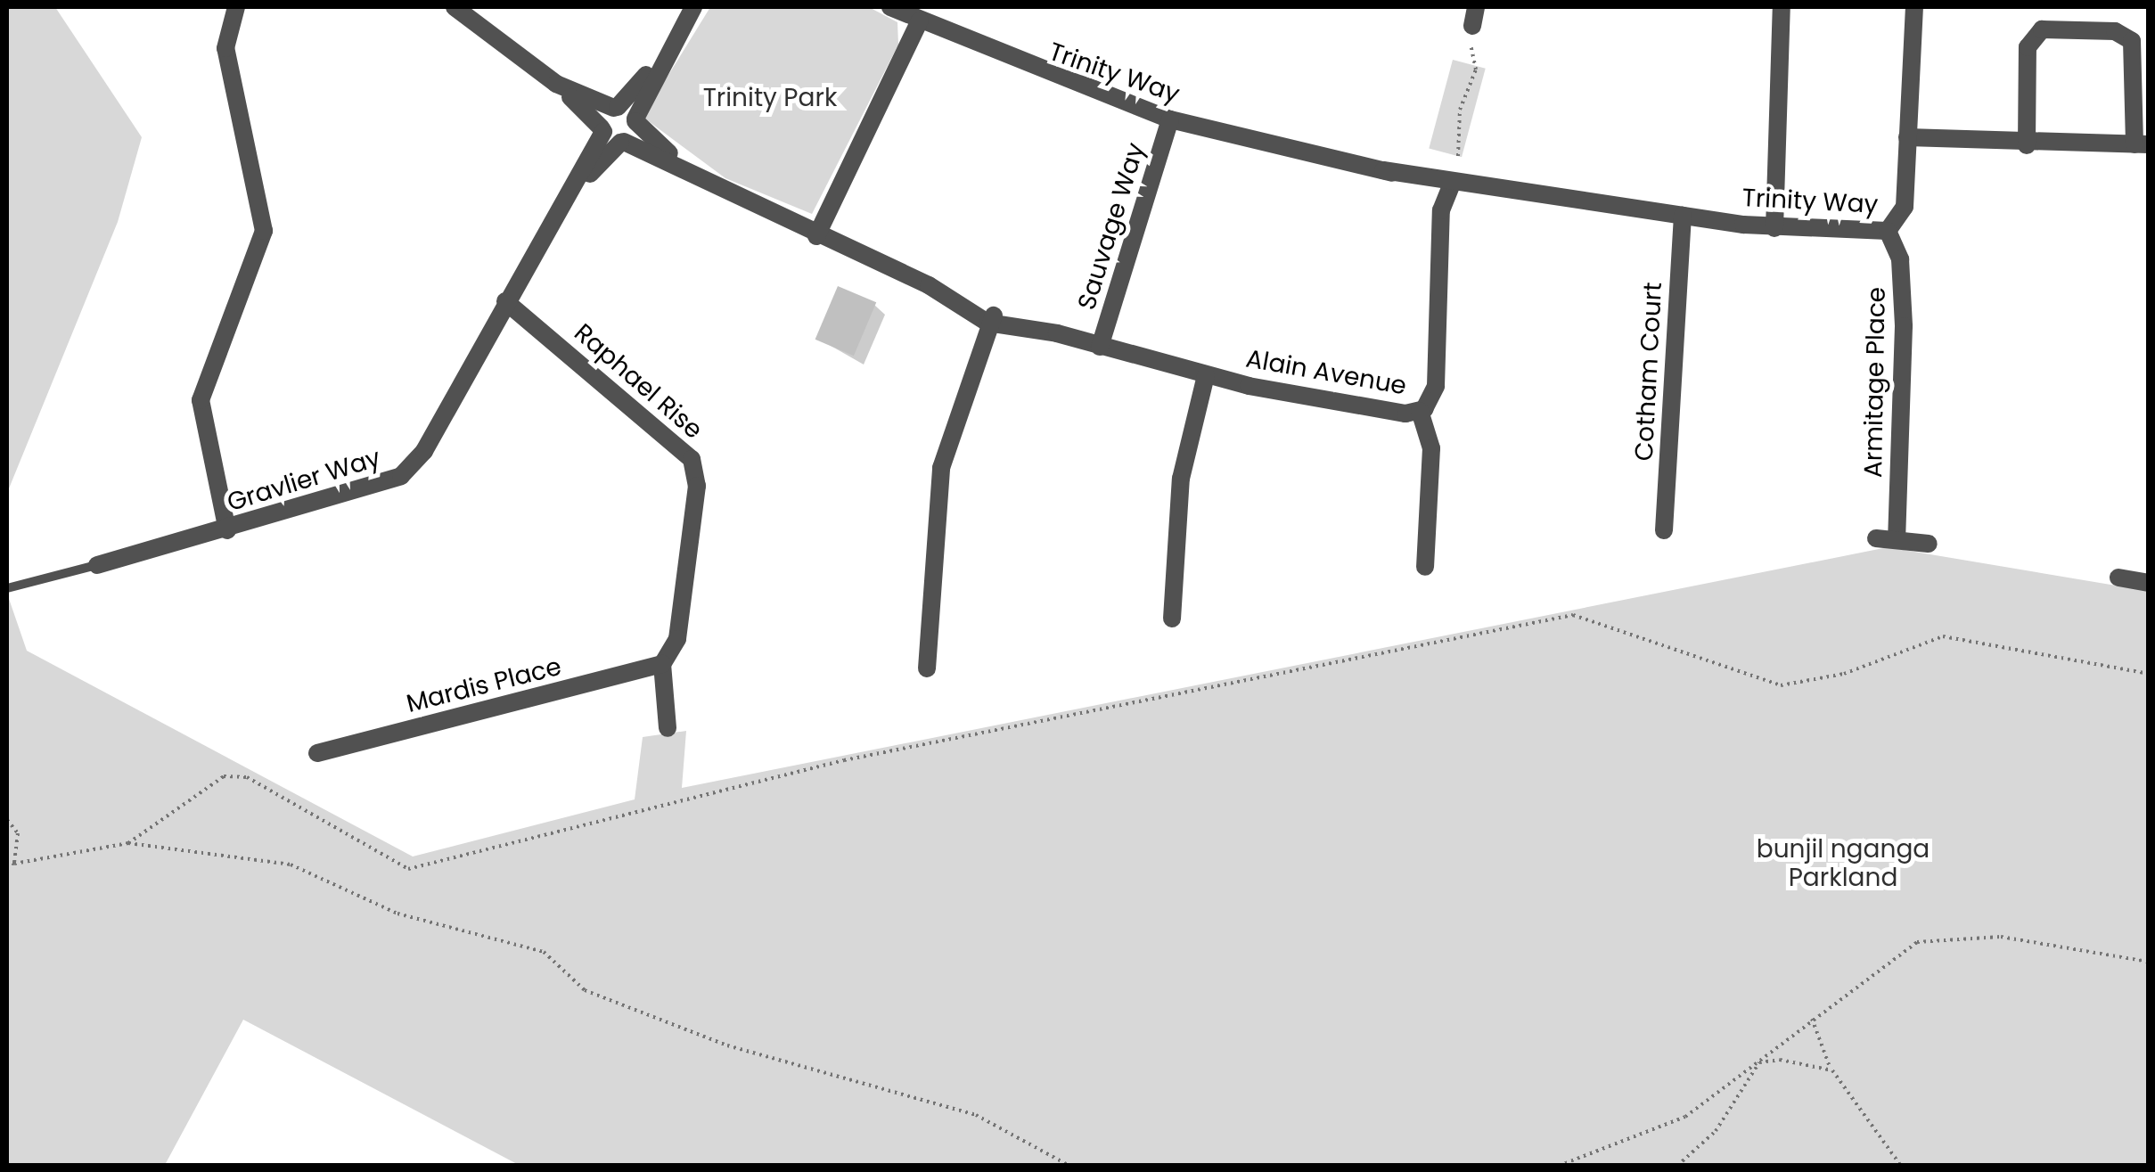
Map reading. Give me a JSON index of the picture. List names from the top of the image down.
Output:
{
  "streets": {
    "street": [
      "Trinity Way",
      "Sauvage Way",
      "Cotham Court",
      "Alain Avenue",
      "Raphael Rise",
      "Armitage Place",
      "Gravlier Way",
      "Mardis Place"
    ]
  },
  "crossings": [
    ["Trinity Way", "Sauvage Way"],
    ["Trinity Way", "Cotham Court"],
    ["Trinity Way", "Alain Avenue"],
    ["Trinity Way", "Armitage Place"],
    ["Sauvage Way", "Alain Avenue"],
    ["Alain Avenue", "Gravlier Way"],
    ["Raphael Rise", "Gravlier Way"],
    ["Raphael Rise", "Mardis Place"]
  ],
  "parks": ["Trinity Park", "bunjil nganga Parkland"]
}
